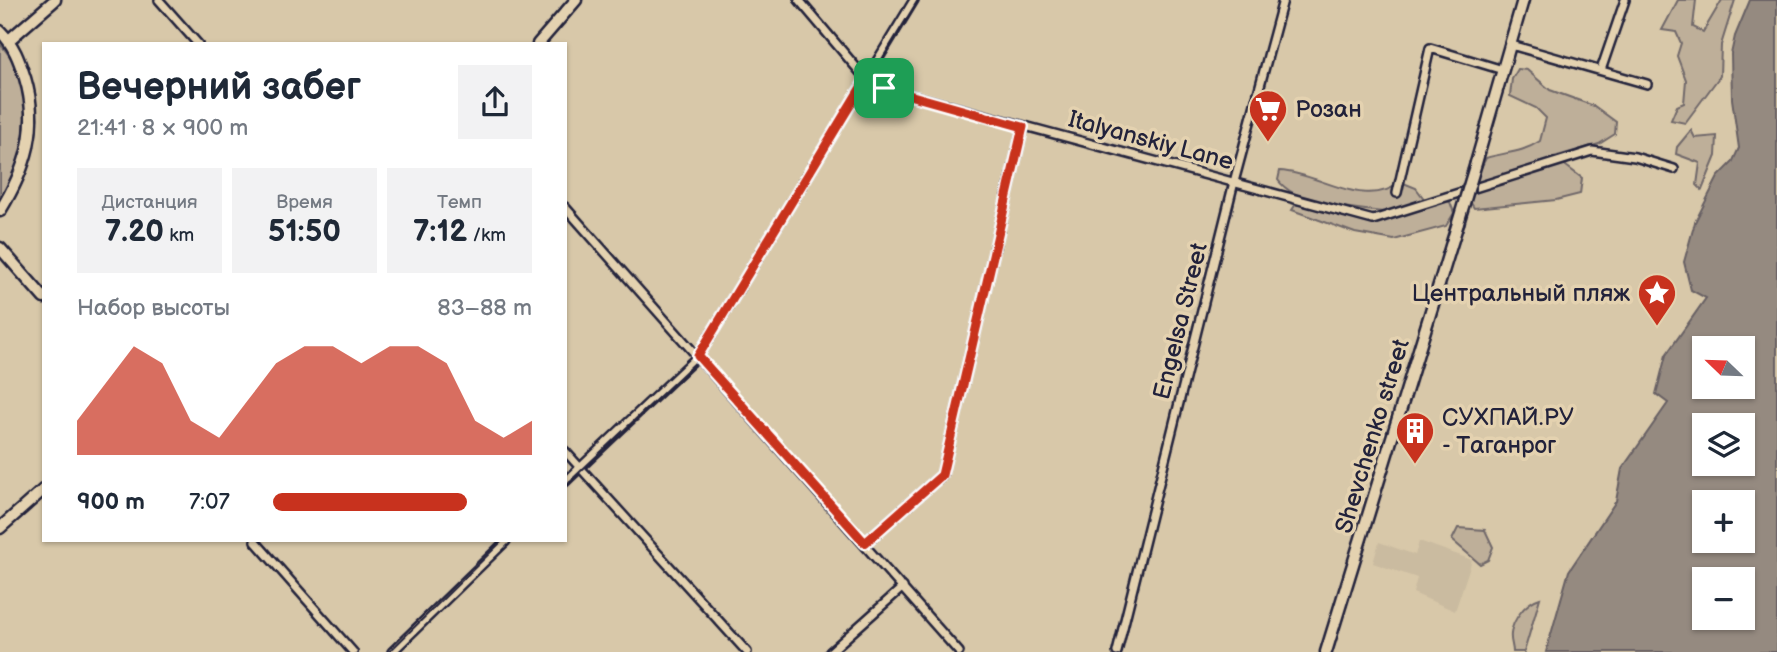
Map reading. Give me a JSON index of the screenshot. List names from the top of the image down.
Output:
{
  "streets": {
    "street": ["Italyanskiy Lane", "Engelsa Street", "Shevchenko street"]
  },
  "crossings": [
    ["Italyanskiy Lane", "Engelsa Street"]
  ],
  "places": {
    "supermarket": ["Розан"],
    "place": ["Центральный пляж"],
    "building": ["СУХПАЙ.РУ - Таганрог"]
  },
  "north": "top left",
  "page": {
    "heading": ["Вечерний забег", "21:41 · 8 × 900 m"],
    "stats": [
      ["Дистанция", "7.20 km"],
      ["Время", "51:50"],
      ["Темп", "7:12 /km"]
    ],
    "chart": ["Набор высоты", "83–88 m"],
    "map_buttons": ["+", "−"],
    "list": [
      {
        "name": "900 m",
        "note": "7:07"
      }
    ]
  }
}
